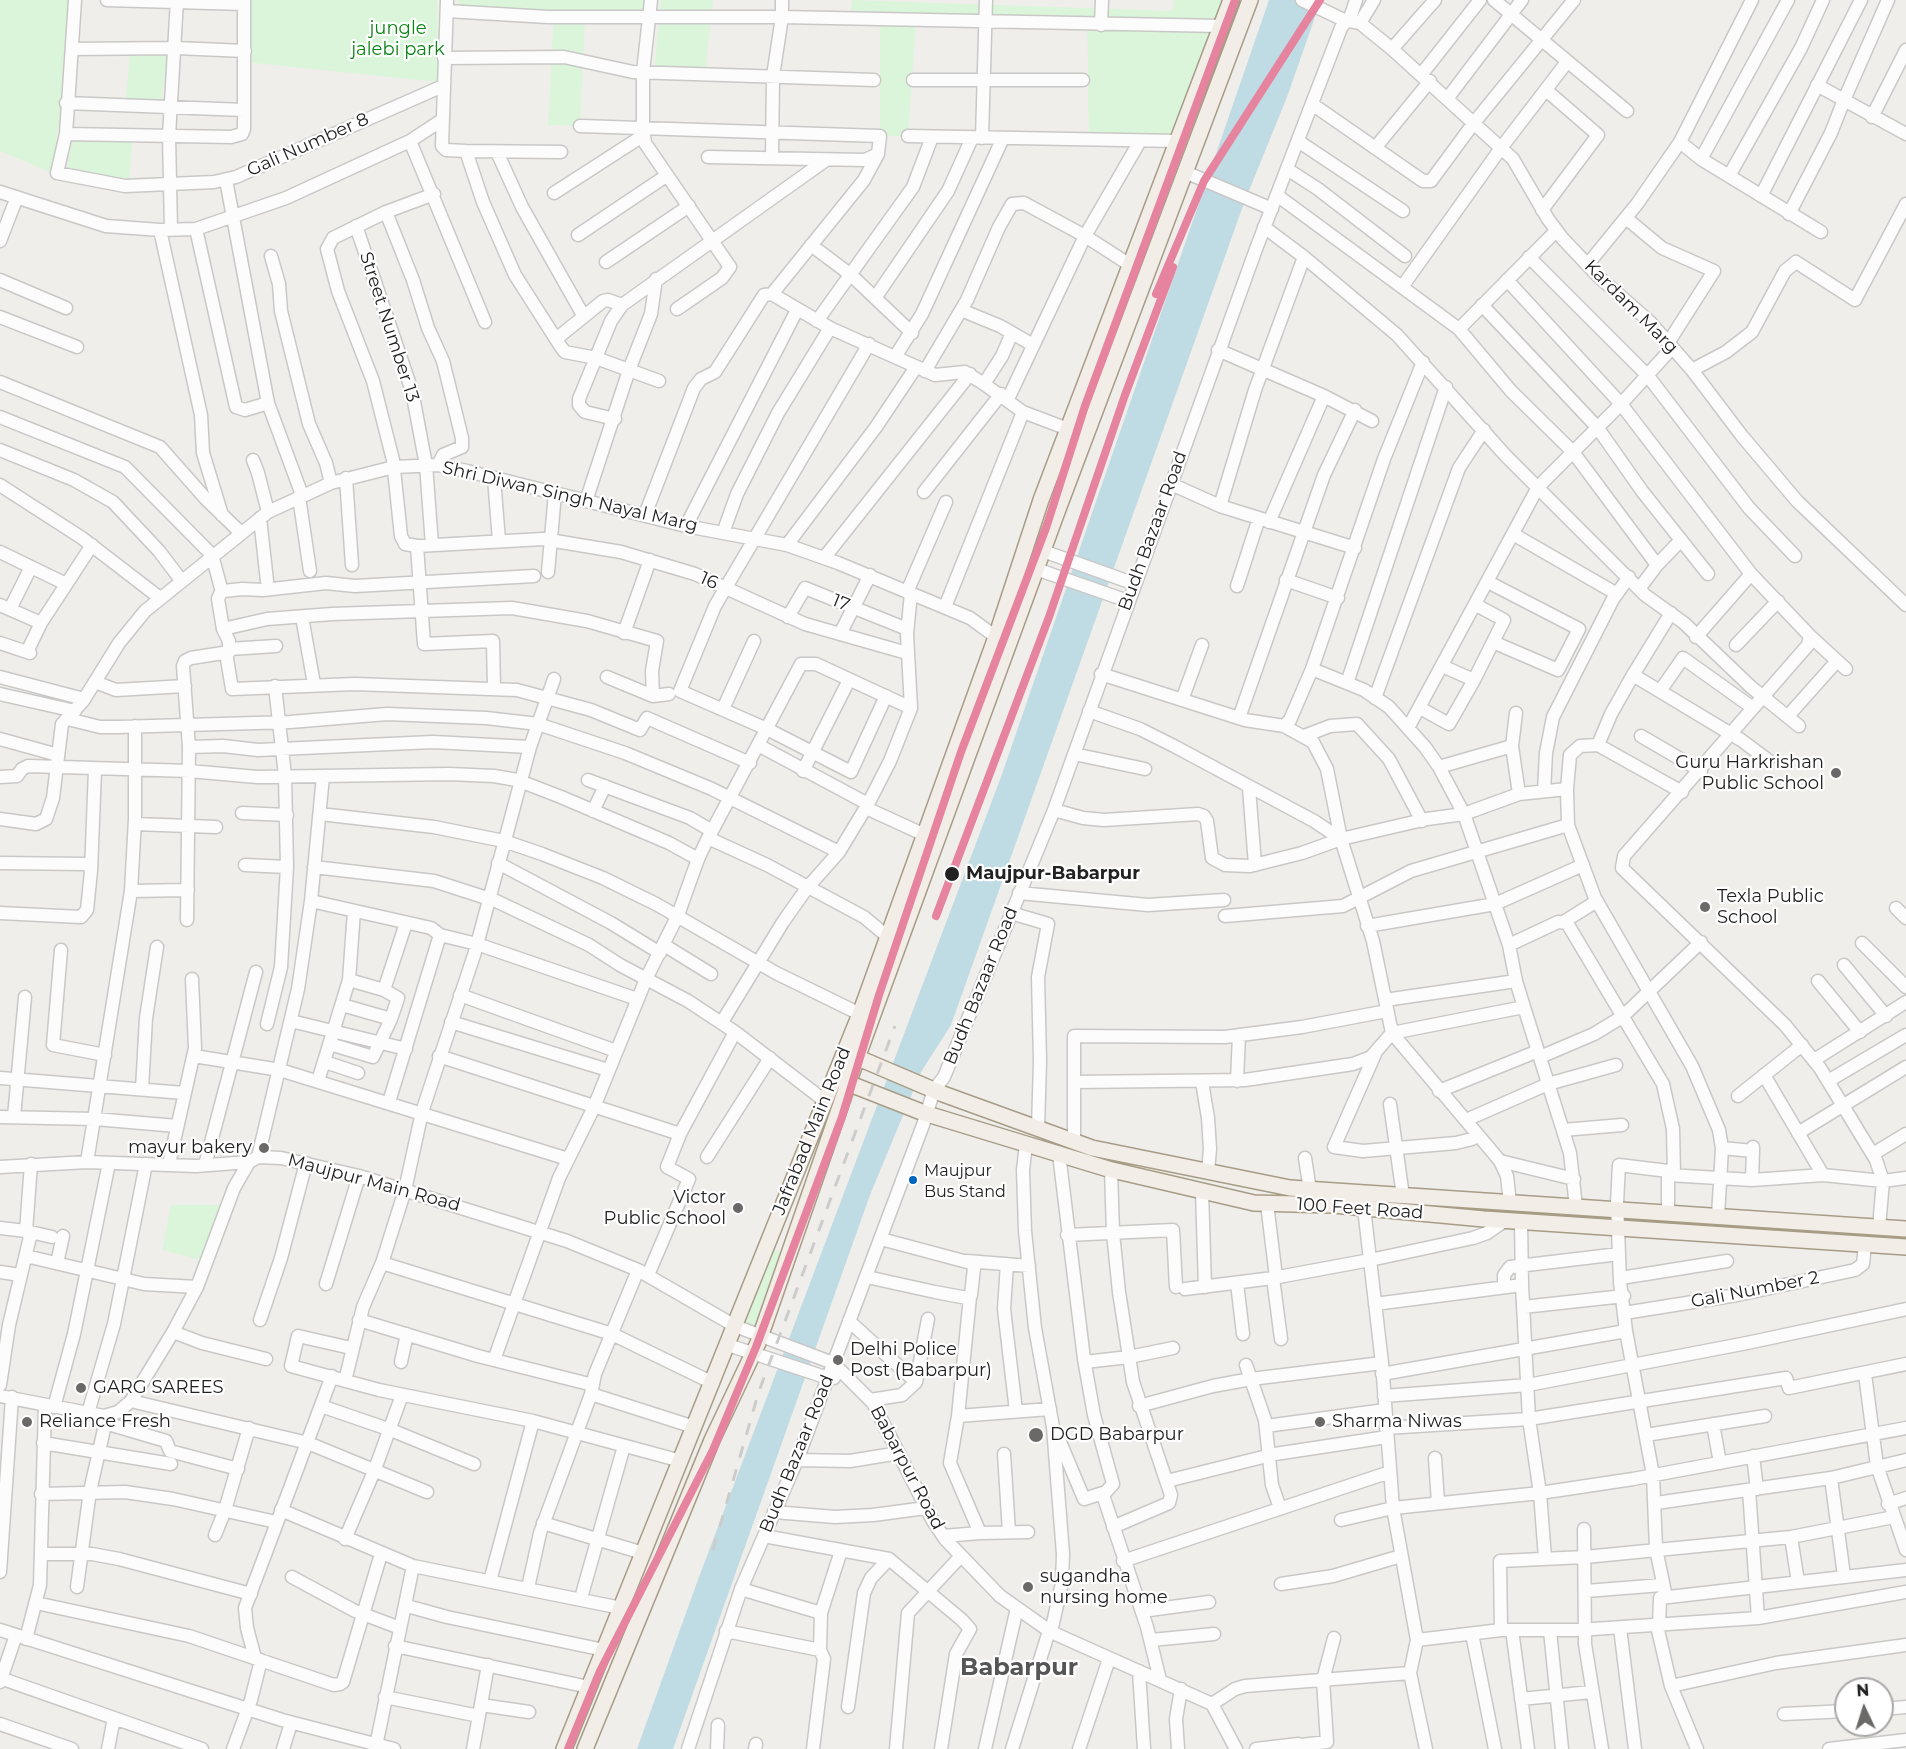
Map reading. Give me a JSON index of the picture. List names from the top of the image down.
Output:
{
  "streets": {
    "main road": ["Jafrabad Main Road", "100 Feet Road"],
    "street": [
      "Gali Number 8",
      "Kardam Marg",
      "Street Number 13",
      "Shri Diwan Singh Nayal Marg",
      "Budh Bazaar Road",
      "16",
      "17",
      "Maujpur Main Road",
      "Gali Number 2",
      "Babarpur Road"
    ]
  },
  "crossings": [
    ["Kardam Marg", "Budh Bazaar Road"],
    ["Street Number 13", "Shri Diwan Singh Nayal Marg"],
    ["Street Number 13", "16"],
    ["Shri Diwan Singh Nayal Marg", "Jafrabad Main Road"],
    ["Budh Bazaar Road", "100 Feet Road"],
    ["Budh Bazaar Road", "Babarpur Road"],
    ["16", "17"],
    ["Jafrabad Main Road", "Maujpur Main Road"],
    ["Jafrabad Main Road", "100 Feet Road"],
    ["Jafrabad Main Road", "Babarpur Road"],
    ["Maujpur Main Road", "Babarpur Road"],
    ["100 Feet Road", "Gali Number 2"]
  ],
  "districts": ["Babarpur"],
  "parks": ["jungle jalebi park"],
  "places": [
    "Guru Harkrishan Public School",
    "Maujpur-Babarpur",
    "Texla Public School",
    "mayur bakery",
    "Maujpur Bus Stand",
    "Victor Public School",
    "Delhi Police Post (Babarpur)",
    "GARG SAREES",
    "Reliance Fresh",
    "Sharma Niwas",
    "DGD Babarpur",
    "sugandha nursing home"
  ],
  "north": "top"
}
